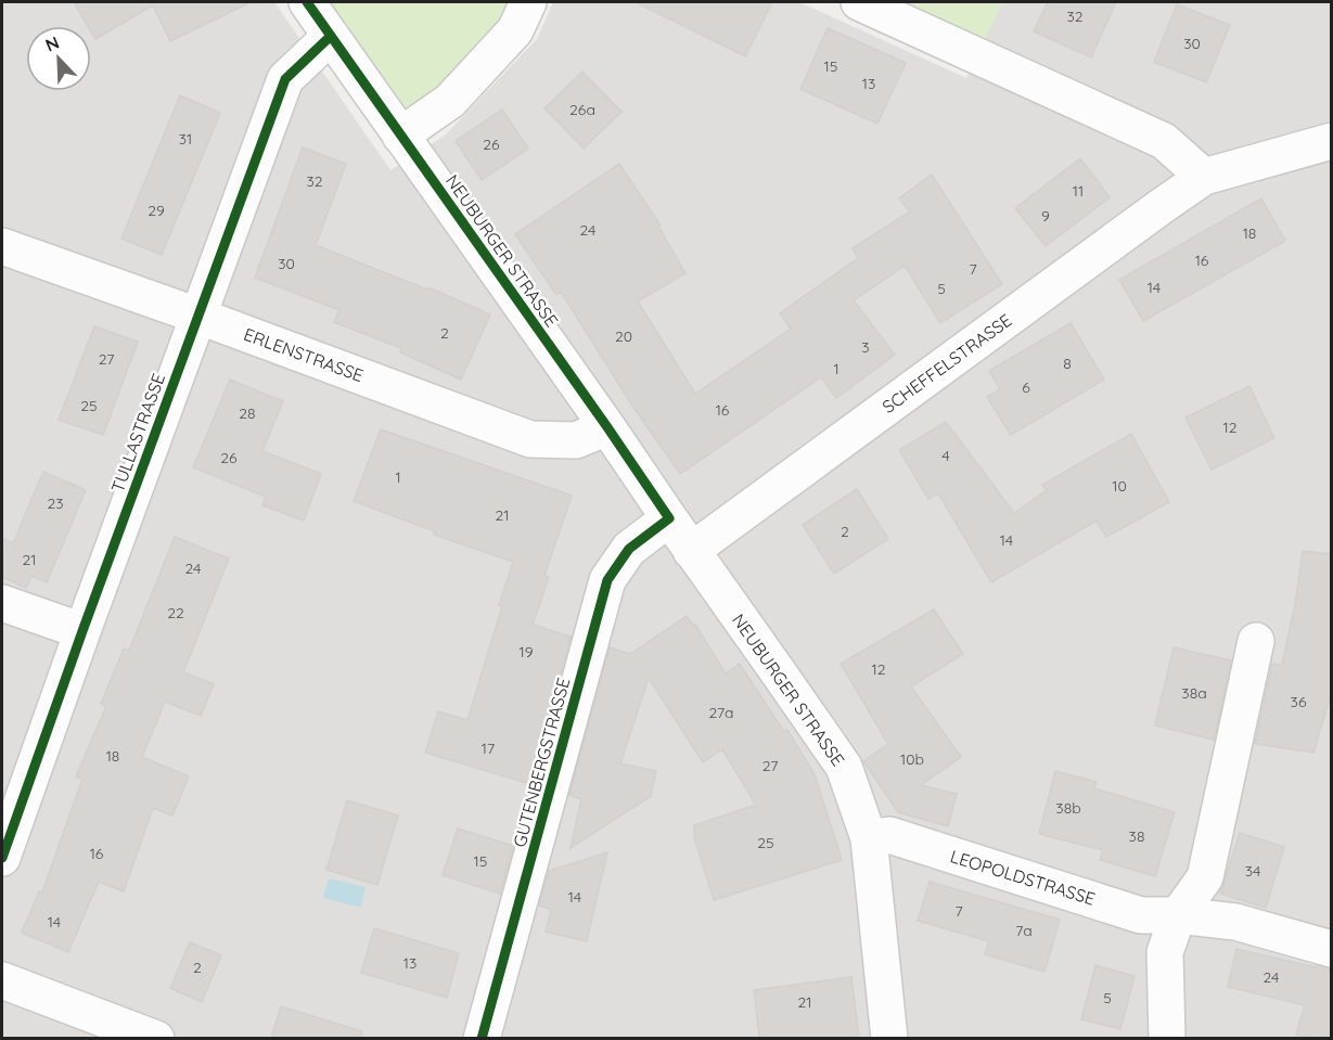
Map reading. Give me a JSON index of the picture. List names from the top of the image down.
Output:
{
  "streets": {
    "street": [
      "NEUBURGER STRASSE",
      "ERLENSTRASSE",
      "SCHEFFELSTRASSE",
      "TULLASTRASSE",
      "GUTENBERGSTRASSE",
      "LEOPOLDSTRASSE"
    ]
  },
  "crossings": [
    ["NEUBURGER STRASSE", "ERLENSTRASSE"],
    ["NEUBURGER STRASSE", "SCHEFFELSTRASSE"],
    ["NEUBURGER STRASSE", "TULLASTRASSE"],
    ["NEUBURGER STRASSE", "GUTENBERGSTRASSE"],
    ["NEUBURGER STRASSE", "LEOPOLDSTRASSE"],
    ["ERLENSTRASSE", "TULLASTRASSE"]
  ],
  "house_numbers": [
    "32",
    "30",
    "15",
    "13",
    "26a",
    "31",
    "26",
    "32",
    "11",
    "29",
    "9",
    "24",
    "18",
    "16",
    "30",
    "7",
    "14",
    "5",
    "2",
    "20",
    "3",
    "27",
    "8",
    "1",
    "6",
    "25",
    "16",
    "28",
    "12",
    "4",
    "26",
    "1",
    "10",
    "23",
    "21",
    "2",
    "14",
    "21",
    "24",
    "22",
    "19",
    "12",
    "38a",
    "36",
    "27a",
    "17",
    "18",
    "10b",
    "27",
    "38b",
    "38",
    "25",
    "16",
    "15",
    "34",
    "14",
    "7",
    "14",
    "7a",
    "13",
    "2",
    "24",
    "5",
    "21"
  ],
  "north": "top left"
}
